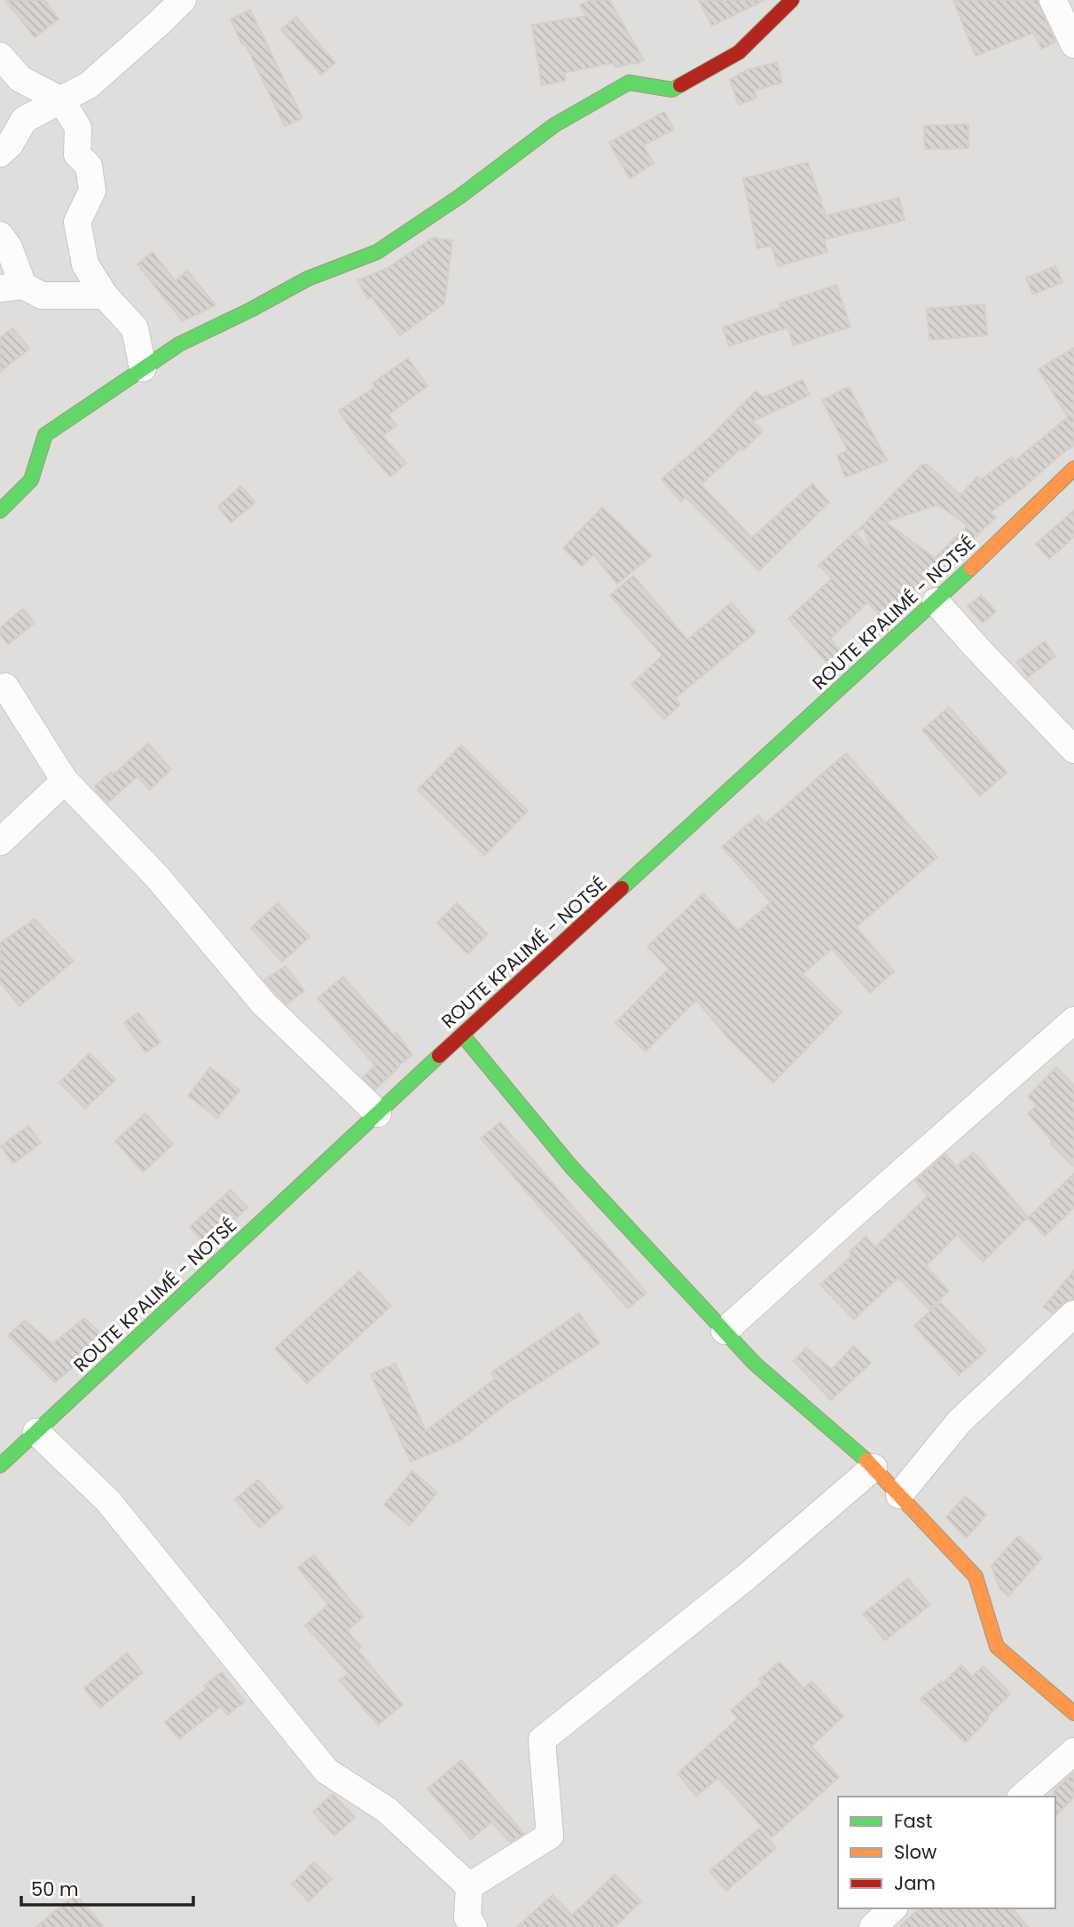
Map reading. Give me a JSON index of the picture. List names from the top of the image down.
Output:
{
  "streets": {
    "street": ["ROUTE KPALIMÉ - NOTSÉ"]
  },
  "legend": ["Fast", "Slow", "Jam"],
  "scale_bar": "50 m"
}
